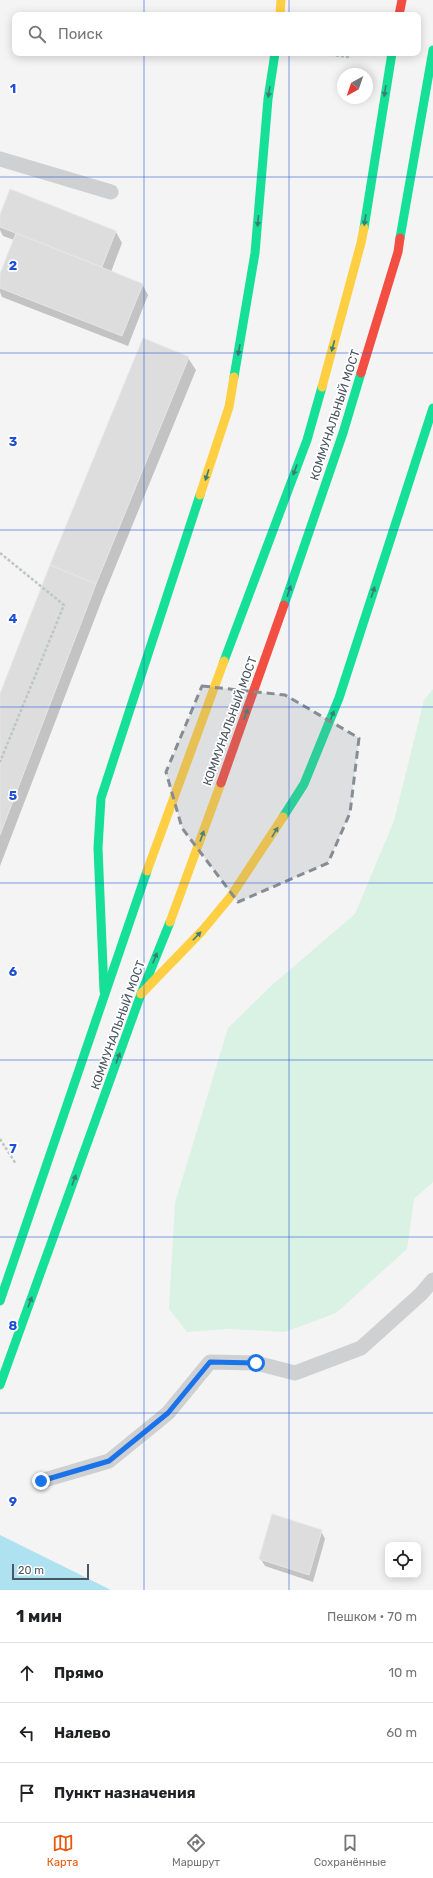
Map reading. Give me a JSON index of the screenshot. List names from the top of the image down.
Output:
{
  "streets": {
    "main road": ["КОММУНАЛЬНЫЙ МОСТ"]
  },
  "scale_bar": "20 m",
  "north": "bottom left",
  "page": {
    "search": "Поиск",
    "scale": "20 m",
    "heading": ["1 мин", "Пешком · 70 m"],
    "list": [
      ["Прямо", "10 m"],
      ["Налево", "60 m"],
      "Пункт назначения"
    ],
    "nav": ["Карта", "Маршрут", "Сохранённые"]
  },
  "grid": {
    "rows": [
      "1",
      "2",
      "3",
      "4",
      "5",
      "6",
      "7",
      "8",
      "9"
    ]
  }
}
